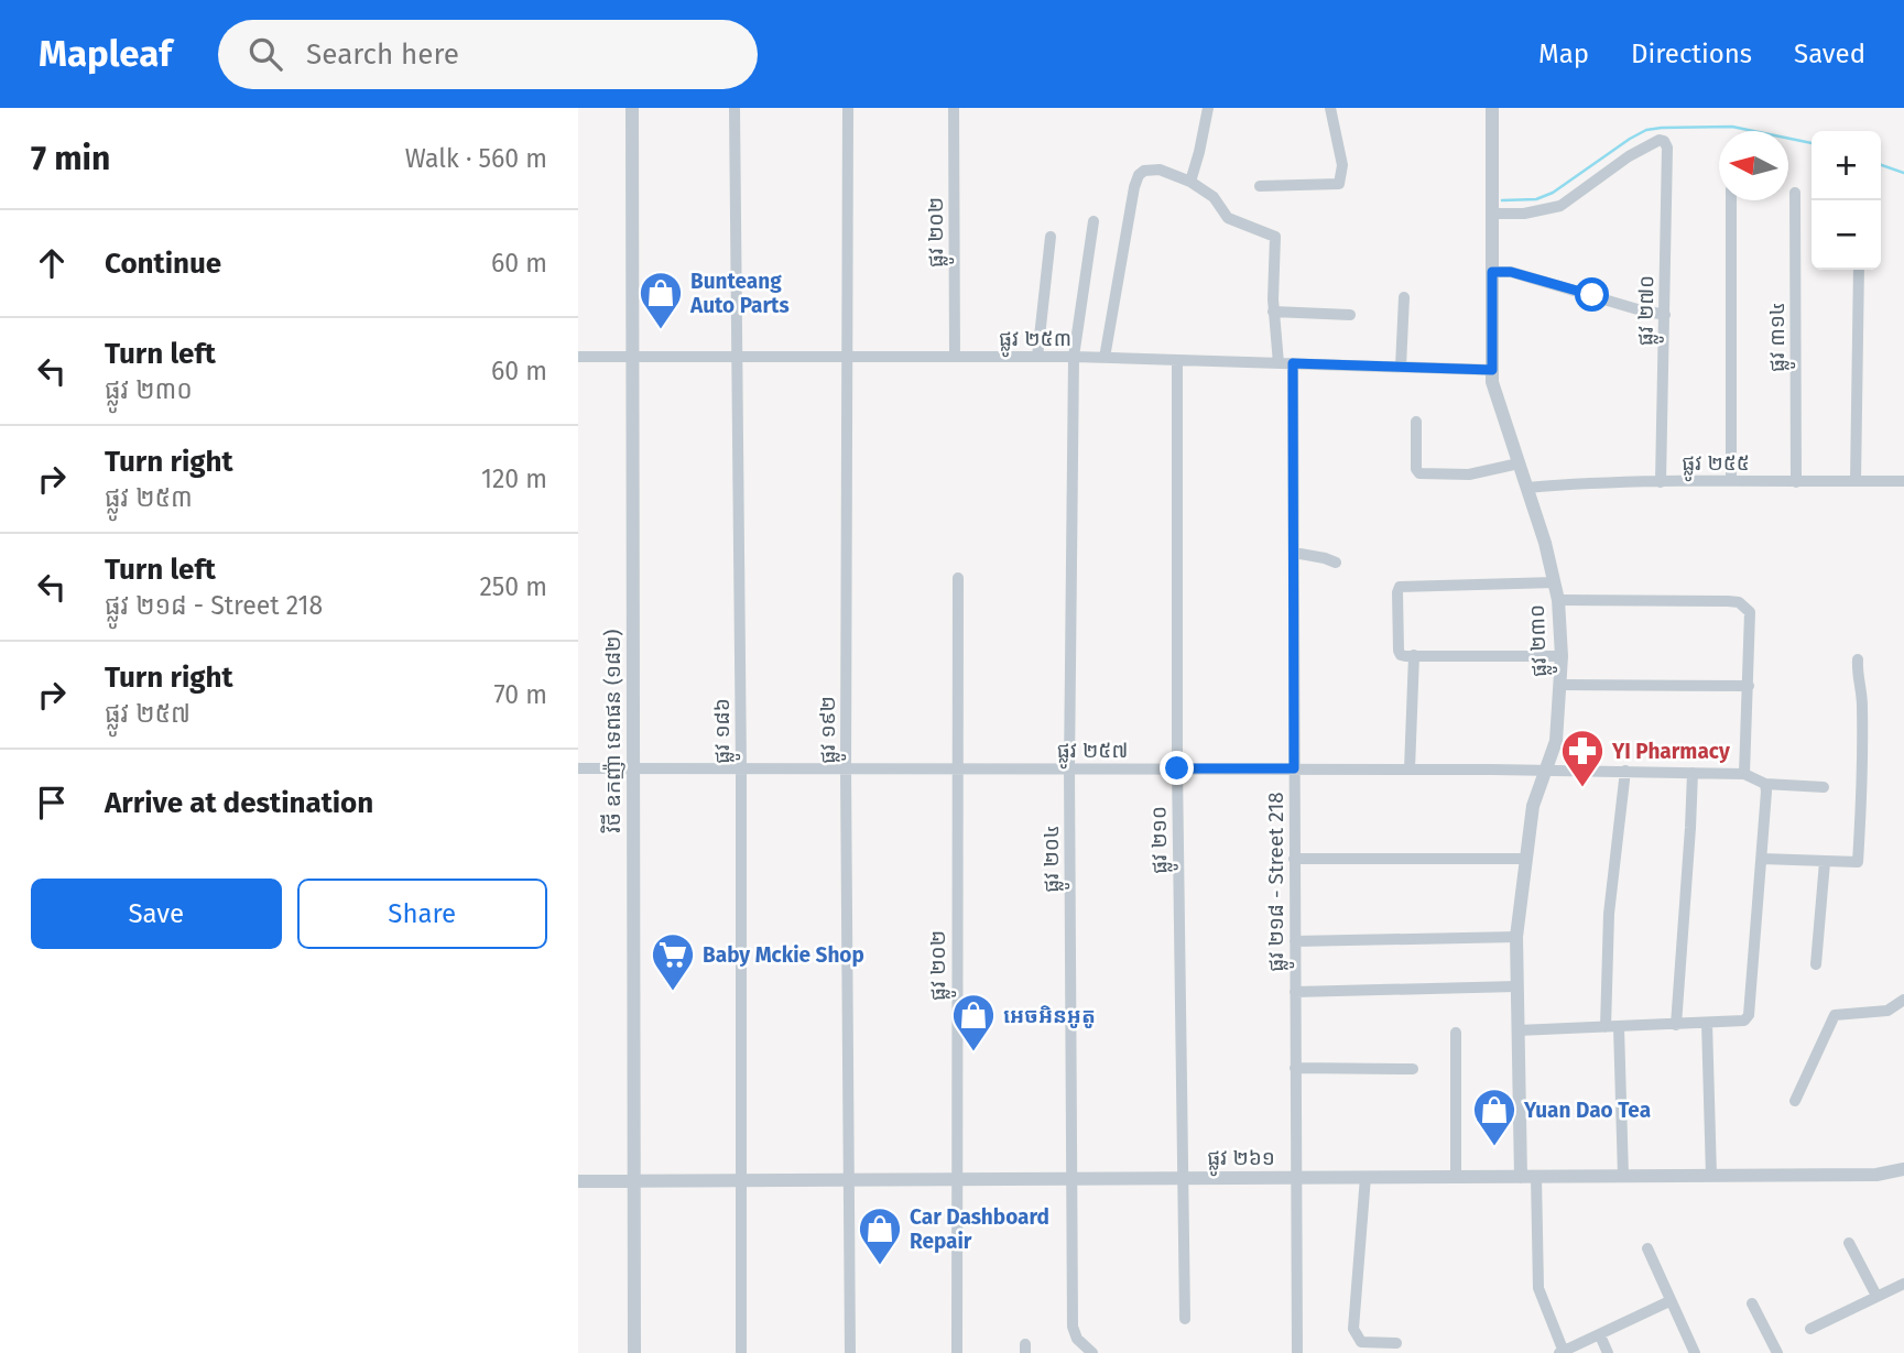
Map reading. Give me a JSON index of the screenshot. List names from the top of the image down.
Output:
{
  "streets": {
    "street": [
      "ផ្លូវ ២០២",
      "ផ្លូវ ២៧០",
      "ផ្លូវ ៣១៤",
      "ផ្លូវ ២៥៣",
      "ផ្លូវ ២៥៥",
      "ផ្លូវ ២៣០",
      "ផ្លូវ ១៩២",
      "វិថី ឧកញ៉ា ទេពផន (១៨២)",
      "ផ្លូវ ១៨៦",
      "ផ្លូវ ២៥៧",
      "ផ្លូវ ២១០",
      "ផ្លូវ ២០៤",
      "ផ្លូវ ២១៨ - Street 218",
      "ផ្លូវ ២៦១"
    ]
  },
  "crossings": [
    ["ផ្លូវ ២០២", "ផ្លូវ ២៥៣"],
    ["ផ្លូវ ២០២", "ផ្លូវ ២៥៧"],
    ["ផ្លូវ ២០២", "ផ្លូវ ២៦១"],
    ["ផ្លូវ ២៧០", "ផ្លូវ ២៥៥"],
    ["ផ្លូវ ២៧០", "ផ្លូវ ២៣០"],
    ["ផ្លូវ ៣១៤", "ផ្លូវ ២៥៥"],
    ["ផ្លូវ ២៥៣", "ផ្លូវ ២៣០"],
    ["ផ្លូវ ២៥៣", "ផ្លូវ ១៩២"],
    ["ផ្លូវ ២៥៣", "វិថី ឧកញ៉ា ទេពផន (១៨២)"],
    ["ផ្លូវ ២៥៣", "ផ្លូវ ១៨៦"],
    ["ផ្លូវ ២៥៣", "ផ្លូវ ២១០"],
    ["ផ្លូវ ២៥៣", "ផ្លូវ ២០៤"],
    ["ផ្លូវ ២៥៣", "ផ្លូវ ២១៨ - Street 218"],
    ["ផ្លូវ ២៥៥", "ផ្លូវ ២៣០"],
    ["ផ្លូវ ២៣០", "ផ្លូវ ២៥៧"],
    ["ផ្លូវ ២៣០", "ផ្លូវ ២៦១"],
    ["ផ្លូវ ១៩២", "ផ្លូវ ២៥៧"],
    ["ផ្លូវ ១៩២", "ផ្លូវ ២៦១"],
    ["វិថី ឧកញ៉ា ទេពផន (១៨២)", "ផ្លូវ ២៥៧"],
    ["វិថី ឧកញ៉ា ទេពផន (១៨២)", "ផ្លូវ ២៦១"],
    ["ផ្លូវ ១៨៦", "ផ្លូវ ២៥៧"],
    ["ផ្លូវ ១៨៦", "ផ្លូវ ២៦១"],
    ["ផ្លូវ ២៥៧", "ផ្លូវ ២១០"],
    ["ផ្លូវ ២៥៧", "ផ្លូវ ២០៤"],
    ["ផ្លូវ ២៥៧", "ផ្លូវ ២១៨ - Street 218"],
    ["ផ្លូវ ២១០", "ផ្លូវ ២៦១"],
    ["ផ្លូវ ២០៤", "ផ្លូវ ២៦១"],
    ["ផ្លូវ ២១៨ - Street 218", "ផ្លូវ ២៦១"]
  ],
  "places": {
    "shop": [
      "Bunteang Auto Parts",
      "អេចអិនអូតូ",
      "Yuan Dao Tea",
      "Car Dashboard Repair"
    ],
    "pharmacy": ["YI Pharmacy"],
    "supermarket": ["Baby Mckie Shop"]
  },
  "north": "left",
  "page": {
    "header": "Mapleaf",
    "search": "Search here",
    "nav": ["Map", "Directions", "Saved"],
    "heading": ["7 min", "Walk · 560 m"],
    "map_buttons": ["+", "−"],
    "list": [
      ["Continue", "60 m"],
      ["Turn left", "ផ្លូវ ២៣០", "60 m"],
      ["Turn right", "ផ្លូវ ២៥៣", "120 m"],
      ["Turn left", "ផ្លូវ ២១៨ - Street 218", "250 m"],
      ["Turn right", "ផ្លូវ ២៥៧", "70 m"],
      "Arrive at destination"
    ],
    "buttons": ["Save", "Share"]
  }
}
